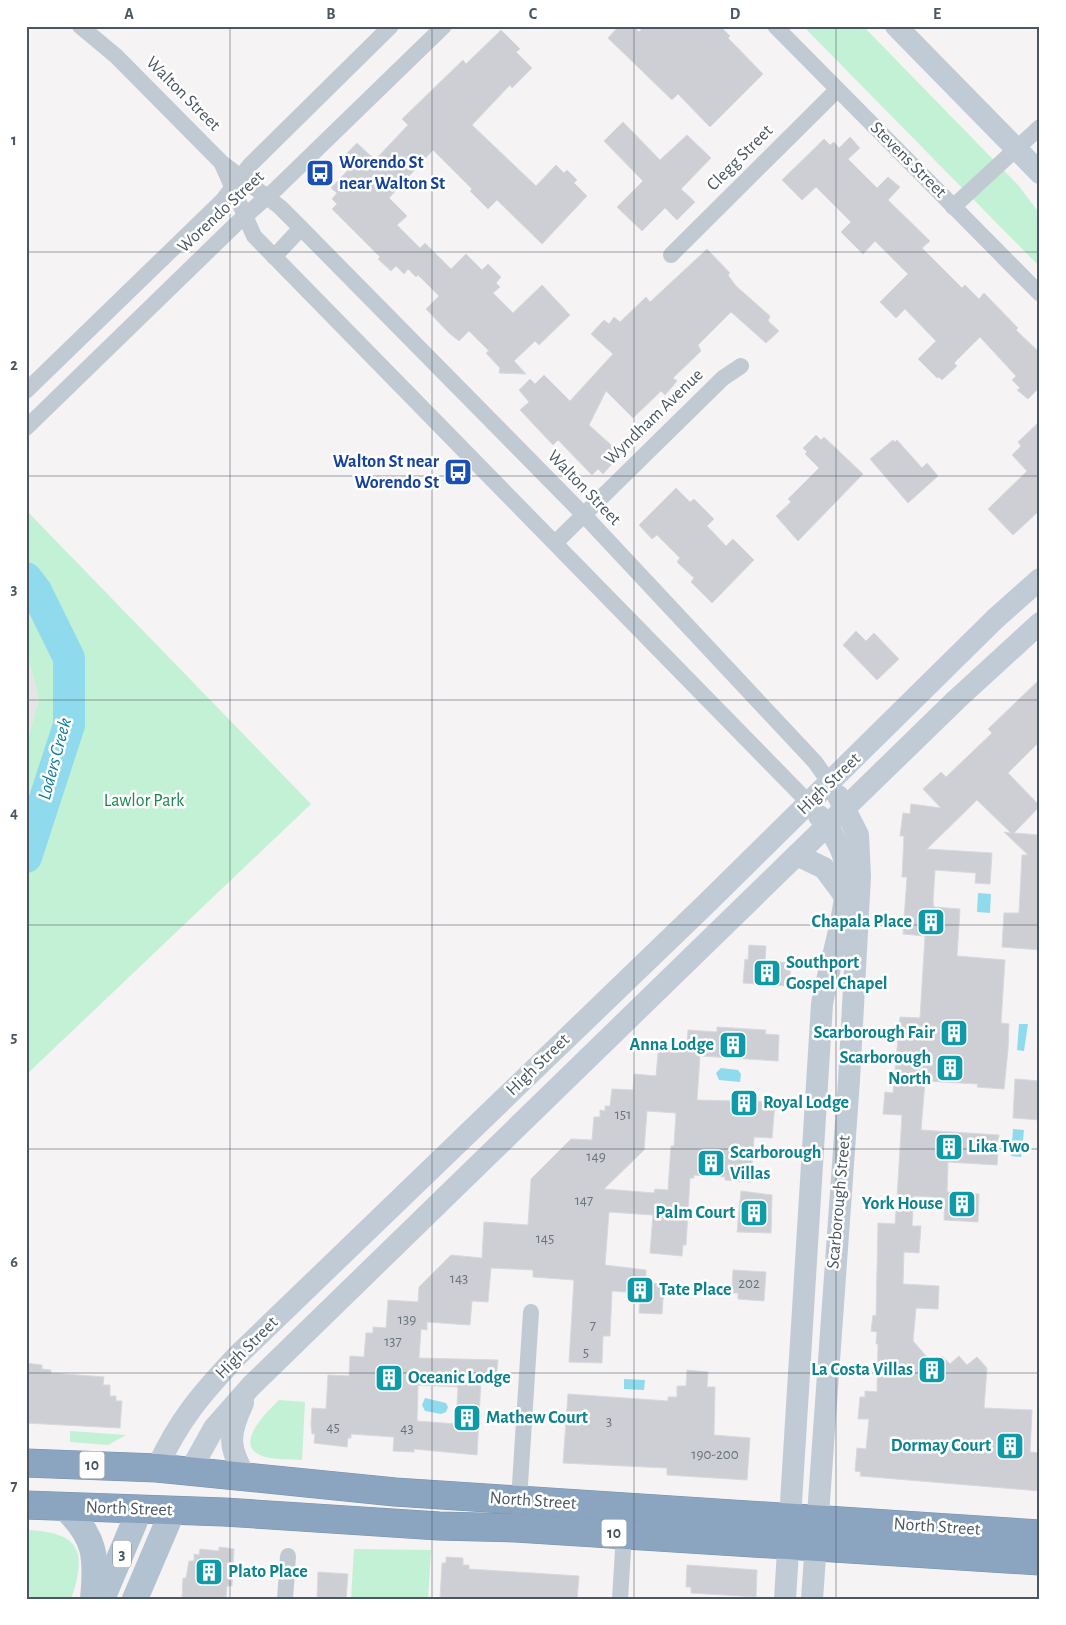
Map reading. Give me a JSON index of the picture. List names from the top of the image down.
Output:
{
  "streets": {
    "highway": [
      "High Street",
      "10",
      "North Street",
      "3"
    ],
    "main road": ["Scarborough Street"],
    "street": [
      "Walton Street",
      "Clegg Street",
      "Stevens Street",
      "Worendo Street",
      "Wyndham Avenue"
    ]
  },
  "crossings": [
    ["Walton Street", "Worendo Street"],
    ["Walton Street", "Wyndham Avenue"],
    ["Walton Street", "High Street"],
    ["Walton Street", "Scarborough Street"],
    ["Clegg Street", "Stevens Street"],
    ["High Street", "Scarborough Street"],
    ["High Street", "North Street"],
    ["Scarborough Street", "North Street"]
  ],
  "water": ["Loders Creek"],
  "parks": ["Lawlor Park"],
  "places": {
    "bus stop": ["Worendo St near Walton St", "Walton St near Worendo St"],
    "building": [
      "Chapala Place",
      "Southport Gospel Chapel",
      "Scarborough Fair",
      "Anna Lodge",
      "Scarborough North",
      "Royal Lodge",
      "Lika Two",
      "Scarborough Villas",
      "York House",
      "Palm Court",
      "Tate Place",
      "La Costa Villas",
      "Oceanic Lodge",
      "Mathew Court",
      "Dormay Court",
      "Plato Place"
    ]
  },
  "house_numbers": [
    "151",
    "149",
    "147",
    "145",
    "143",
    "202",
    "139",
    "7",
    "137",
    "5",
    "3",
    "45",
    "43",
    "190-200"
  ],
  "grid": {
    "columns": [
      "A",
      "B",
      "C",
      "D",
      "E"
    ],
    "rows": [
      "1",
      "2",
      "3",
      "4",
      "5",
      "6",
      "7"
    ]
  }
}
